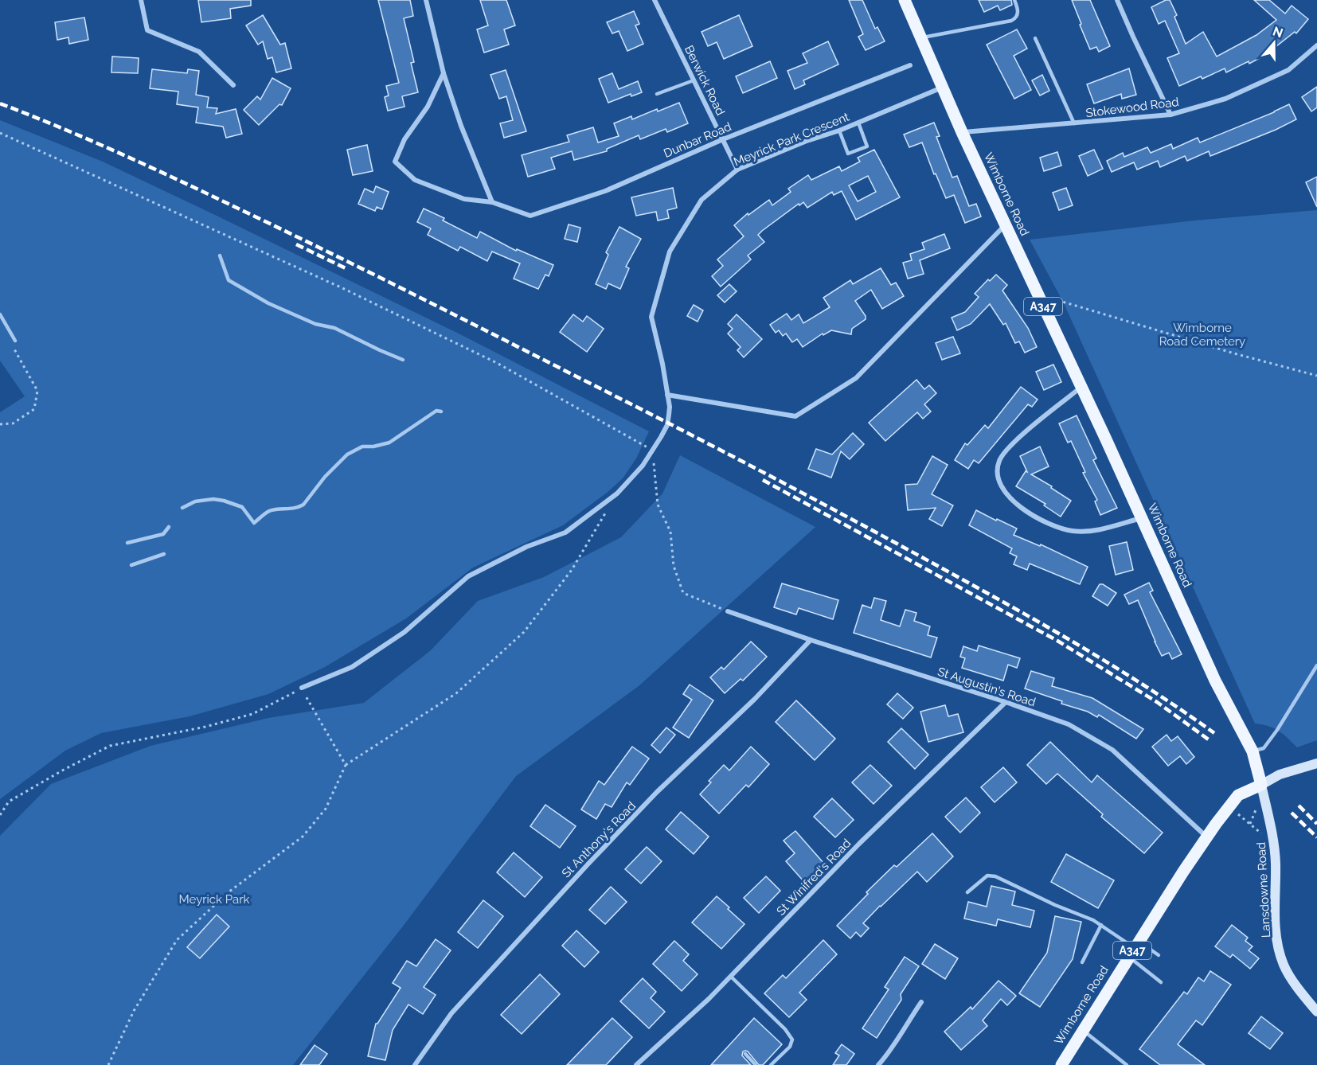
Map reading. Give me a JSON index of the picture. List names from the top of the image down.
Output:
{
  "streets": {
    "main road": ["Wimborne Road", "A347", "Lansdowne Road"],
    "street": [
      "Berwick Road",
      "Stokewood Road",
      "Meyrick Park Crescent",
      "Dunbar Road",
      "St Augustin's Road",
      "St Anthony's Road",
      "St Winifred's Road"
    ]
  },
  "crossings": [
    ["Berwick Road", "Meyrick Park Crescent"],
    ["Berwick Road", "Dunbar Road"],
    ["Stokewood Road", "Wimborne Road"],
    ["Meyrick Park Crescent", "Wimborne Road"],
    ["Wimborne Road", "St Augustin's Road"],
    ["Wimborne Road", "Lansdowne Road"],
    ["St Augustin's Road", "St Anthony's Road"],
    ["St Augustin's Road", "St Winifred's Road"]
  ],
  "parks": ["Wimborne Road Cemetery", "Meyrick Park"],
  "north": "top"
}
